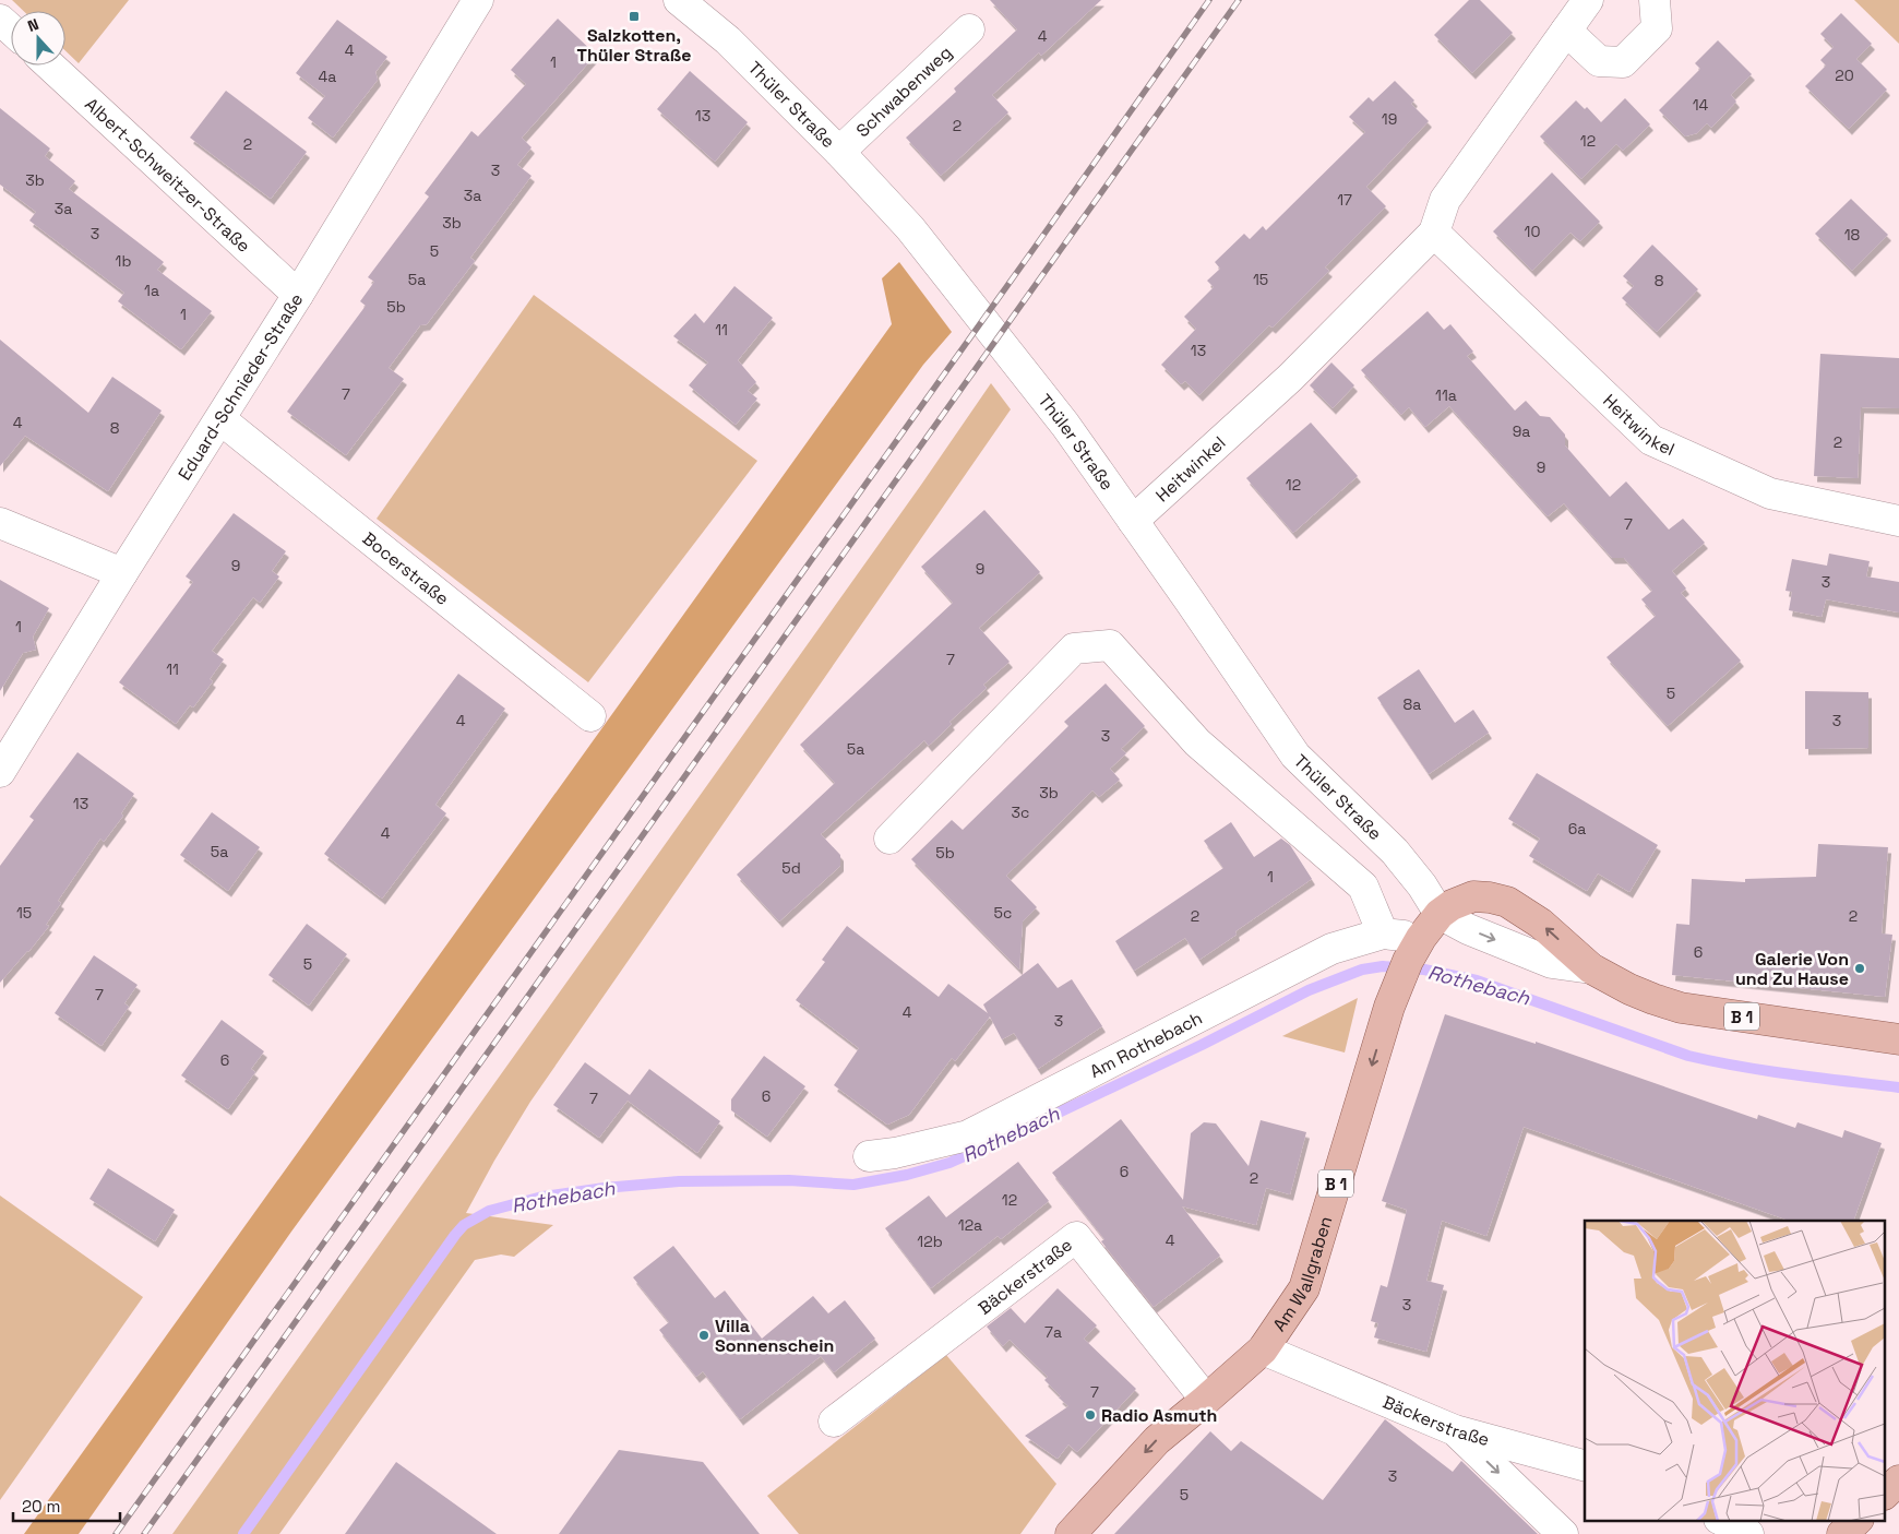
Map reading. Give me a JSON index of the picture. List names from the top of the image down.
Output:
{
  "streets": {
    "main road": ["B 1", "Am Wallgraben"],
    "street": [
      "Schwabenweg",
      "Thüler Straße",
      "Albert-Schweitzer-Straße",
      "Eduard-Schnieder-Straße",
      "Heitwinkel",
      "Bocerstraße",
      "Am Rothebach",
      "Bäckerstraße"
    ]
  },
  "crossings": [
    ["Schwabenweg", "Thüler Straße"],
    ["Thüler Straße", "Heitwinkel"],
    ["Thüler Straße", "B 1"],
    ["Thüler Straße", "Am Wallgraben"],
    ["Albert-Schweitzer-Straße", "Eduard-Schnieder-Straße"],
    ["Eduard-Schnieder-Straße", "Bocerstraße"],
    ["B 1", "Am Wallgraben"],
    ["Am Rothebach", "Am Wallgraben"],
    ["Am Wallgraben", "Bäckerstraße"]
  ],
  "one_way": ["Am Wallgraben"],
  "water": ["Rothebach"],
  "places": {
    "transit": ["Salzkotten, Thüler Straße"],
    "other": ["Galerie Von und Zu Hause", "Villa Sonnenschein", "Radio Asmuth"]
  },
  "house_numbers": [
    "4",
    "4",
    "1",
    "20",
    "4a",
    "14",
    "13",
    "19",
    "2",
    "12",
    "2",
    "3",
    "3b",
    "3a",
    "17",
    "3a",
    "3b",
    "10",
    "3",
    "18",
    "5",
    "1b",
    "5a",
    "15",
    "8",
    "1a",
    "5b",
    "1",
    "11",
    "13",
    "7",
    "11a",
    "4",
    "8",
    "9a",
    "2",
    "9",
    "12",
    "7",
    "9",
    "9",
    "3",
    "1",
    "7",
    "11",
    "5",
    "8a",
    "4",
    "3",
    "3",
    "5a",
    "3b",
    "13",
    "3c",
    "6a",
    "4",
    "5a",
    "5b",
    "5d",
    "1",
    "15",
    "5c",
    "2",
    "2",
    "6",
    "5",
    "7",
    "4",
    "3",
    "6",
    "6",
    "7",
    "6",
    "2",
    "12",
    "12a",
    "4",
    "12b",
    "3",
    "7a",
    "7",
    "3",
    "5"
  ],
  "scale_bar": "20 m",
  "north": "top"
}
